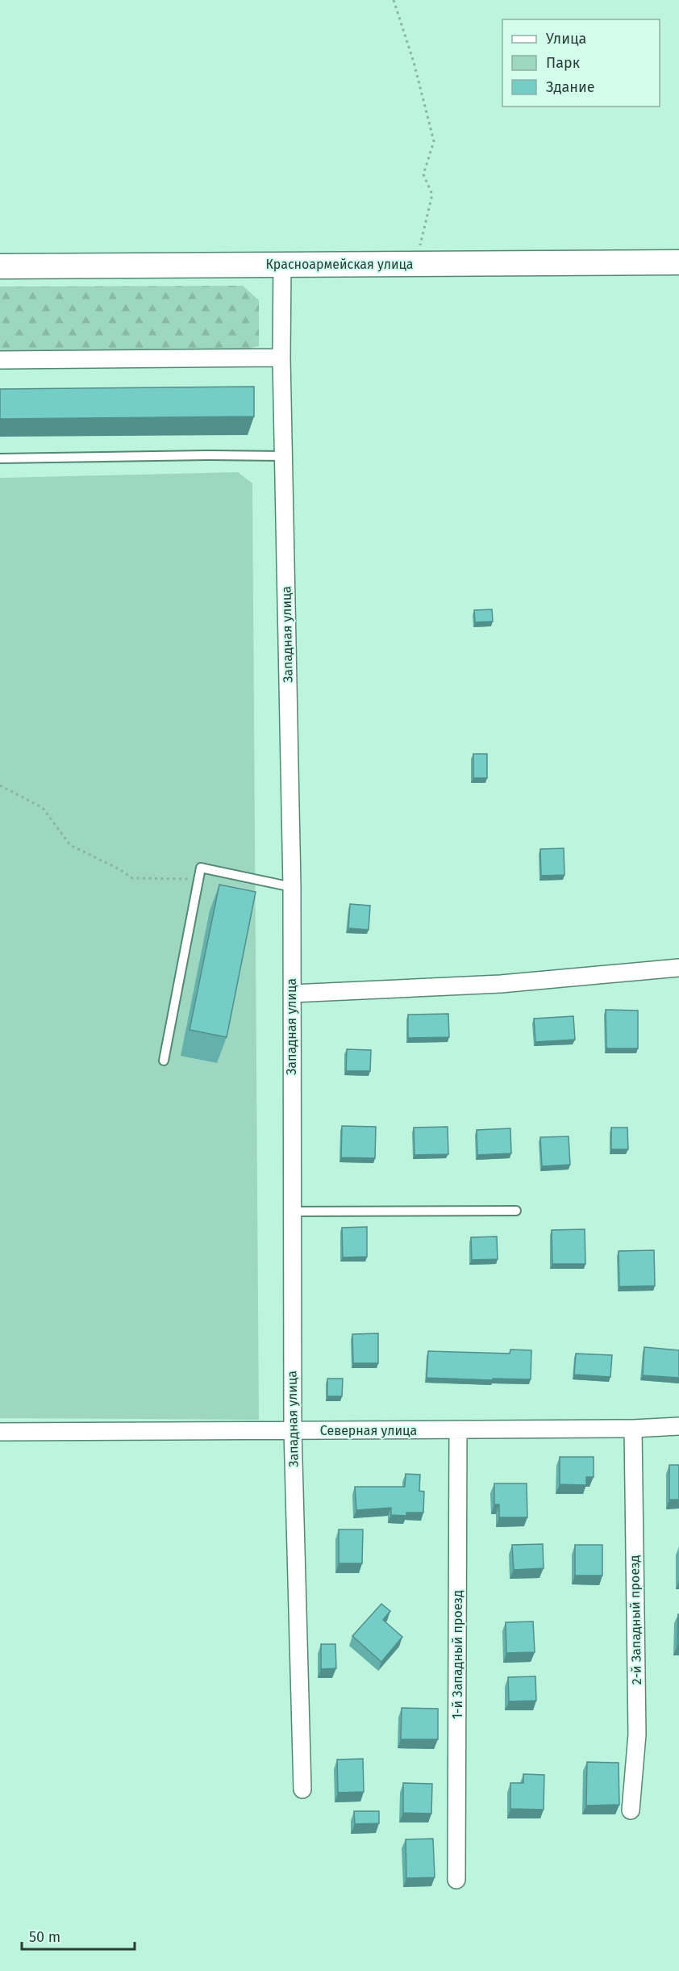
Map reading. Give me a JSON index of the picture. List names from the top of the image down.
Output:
{
  "streets": {
    "main road": ["Красноармейская улица"],
    "street": [
      "Западная улица",
      "Северная улица",
      "2-й Западный проезд",
      "1-й Западный проезд"
    ]
  },
  "crossings": [
    ["Красноармейская улица", "Западная улица"],
    ["Западная улица", "Северная улица"],
    ["Северная улица", "2-й Западный проезд"],
    ["Северная улица", "1-й Западный проезд"]
  ],
  "legend": ["Улица", "Парк", "Здание"],
  "scale_bar": "50 m"
}
